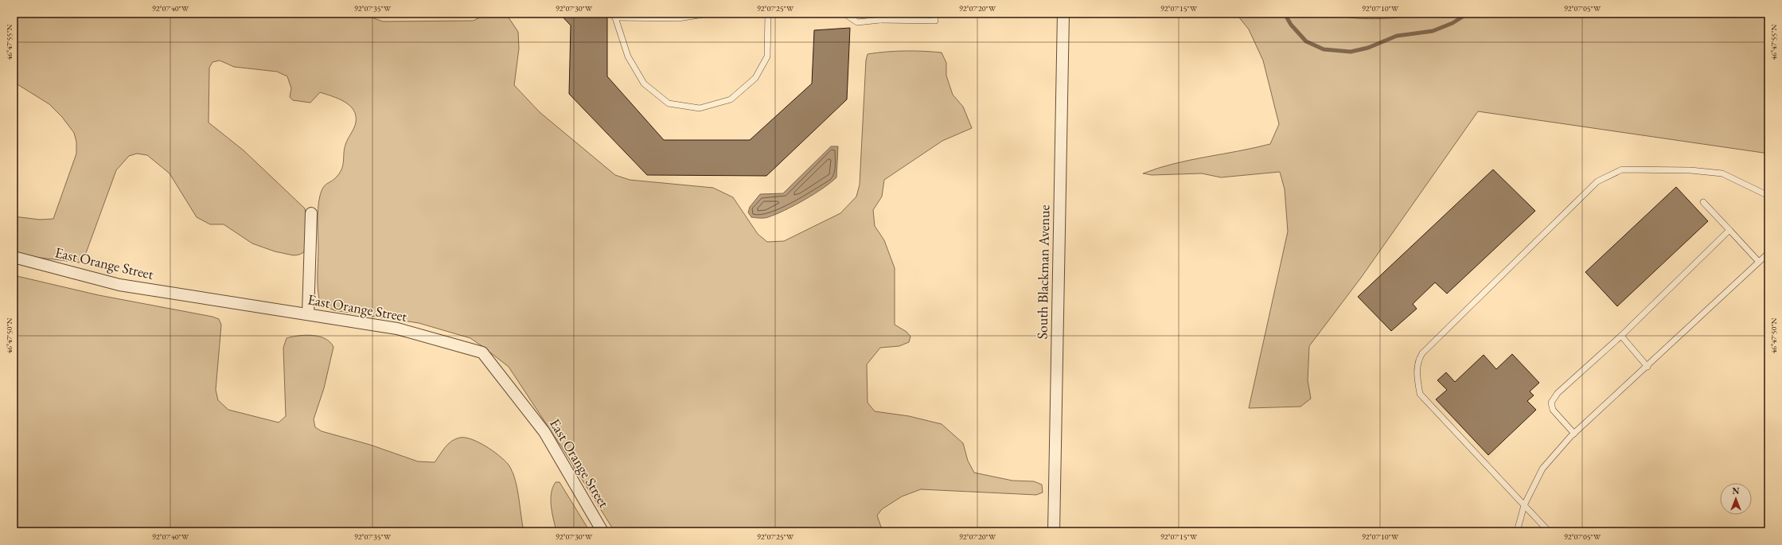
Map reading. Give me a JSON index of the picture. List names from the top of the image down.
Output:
{
  "streets": {
    "street": ["East Orange Street", "South Blackman Avenue"]
  },
  "north": "top",
  "coordinates": [
    "92°07'40\"W",
    "92°07'35\"W",
    "92°07'30\"W",
    "92°07'25\"W",
    "92°07'20\"W",
    "92°07'15\"W",
    "92°07'10\"W",
    "92°07'05\"W",
    "46°47'55\"N",
    "46°47'50\"N"
  ]
}
